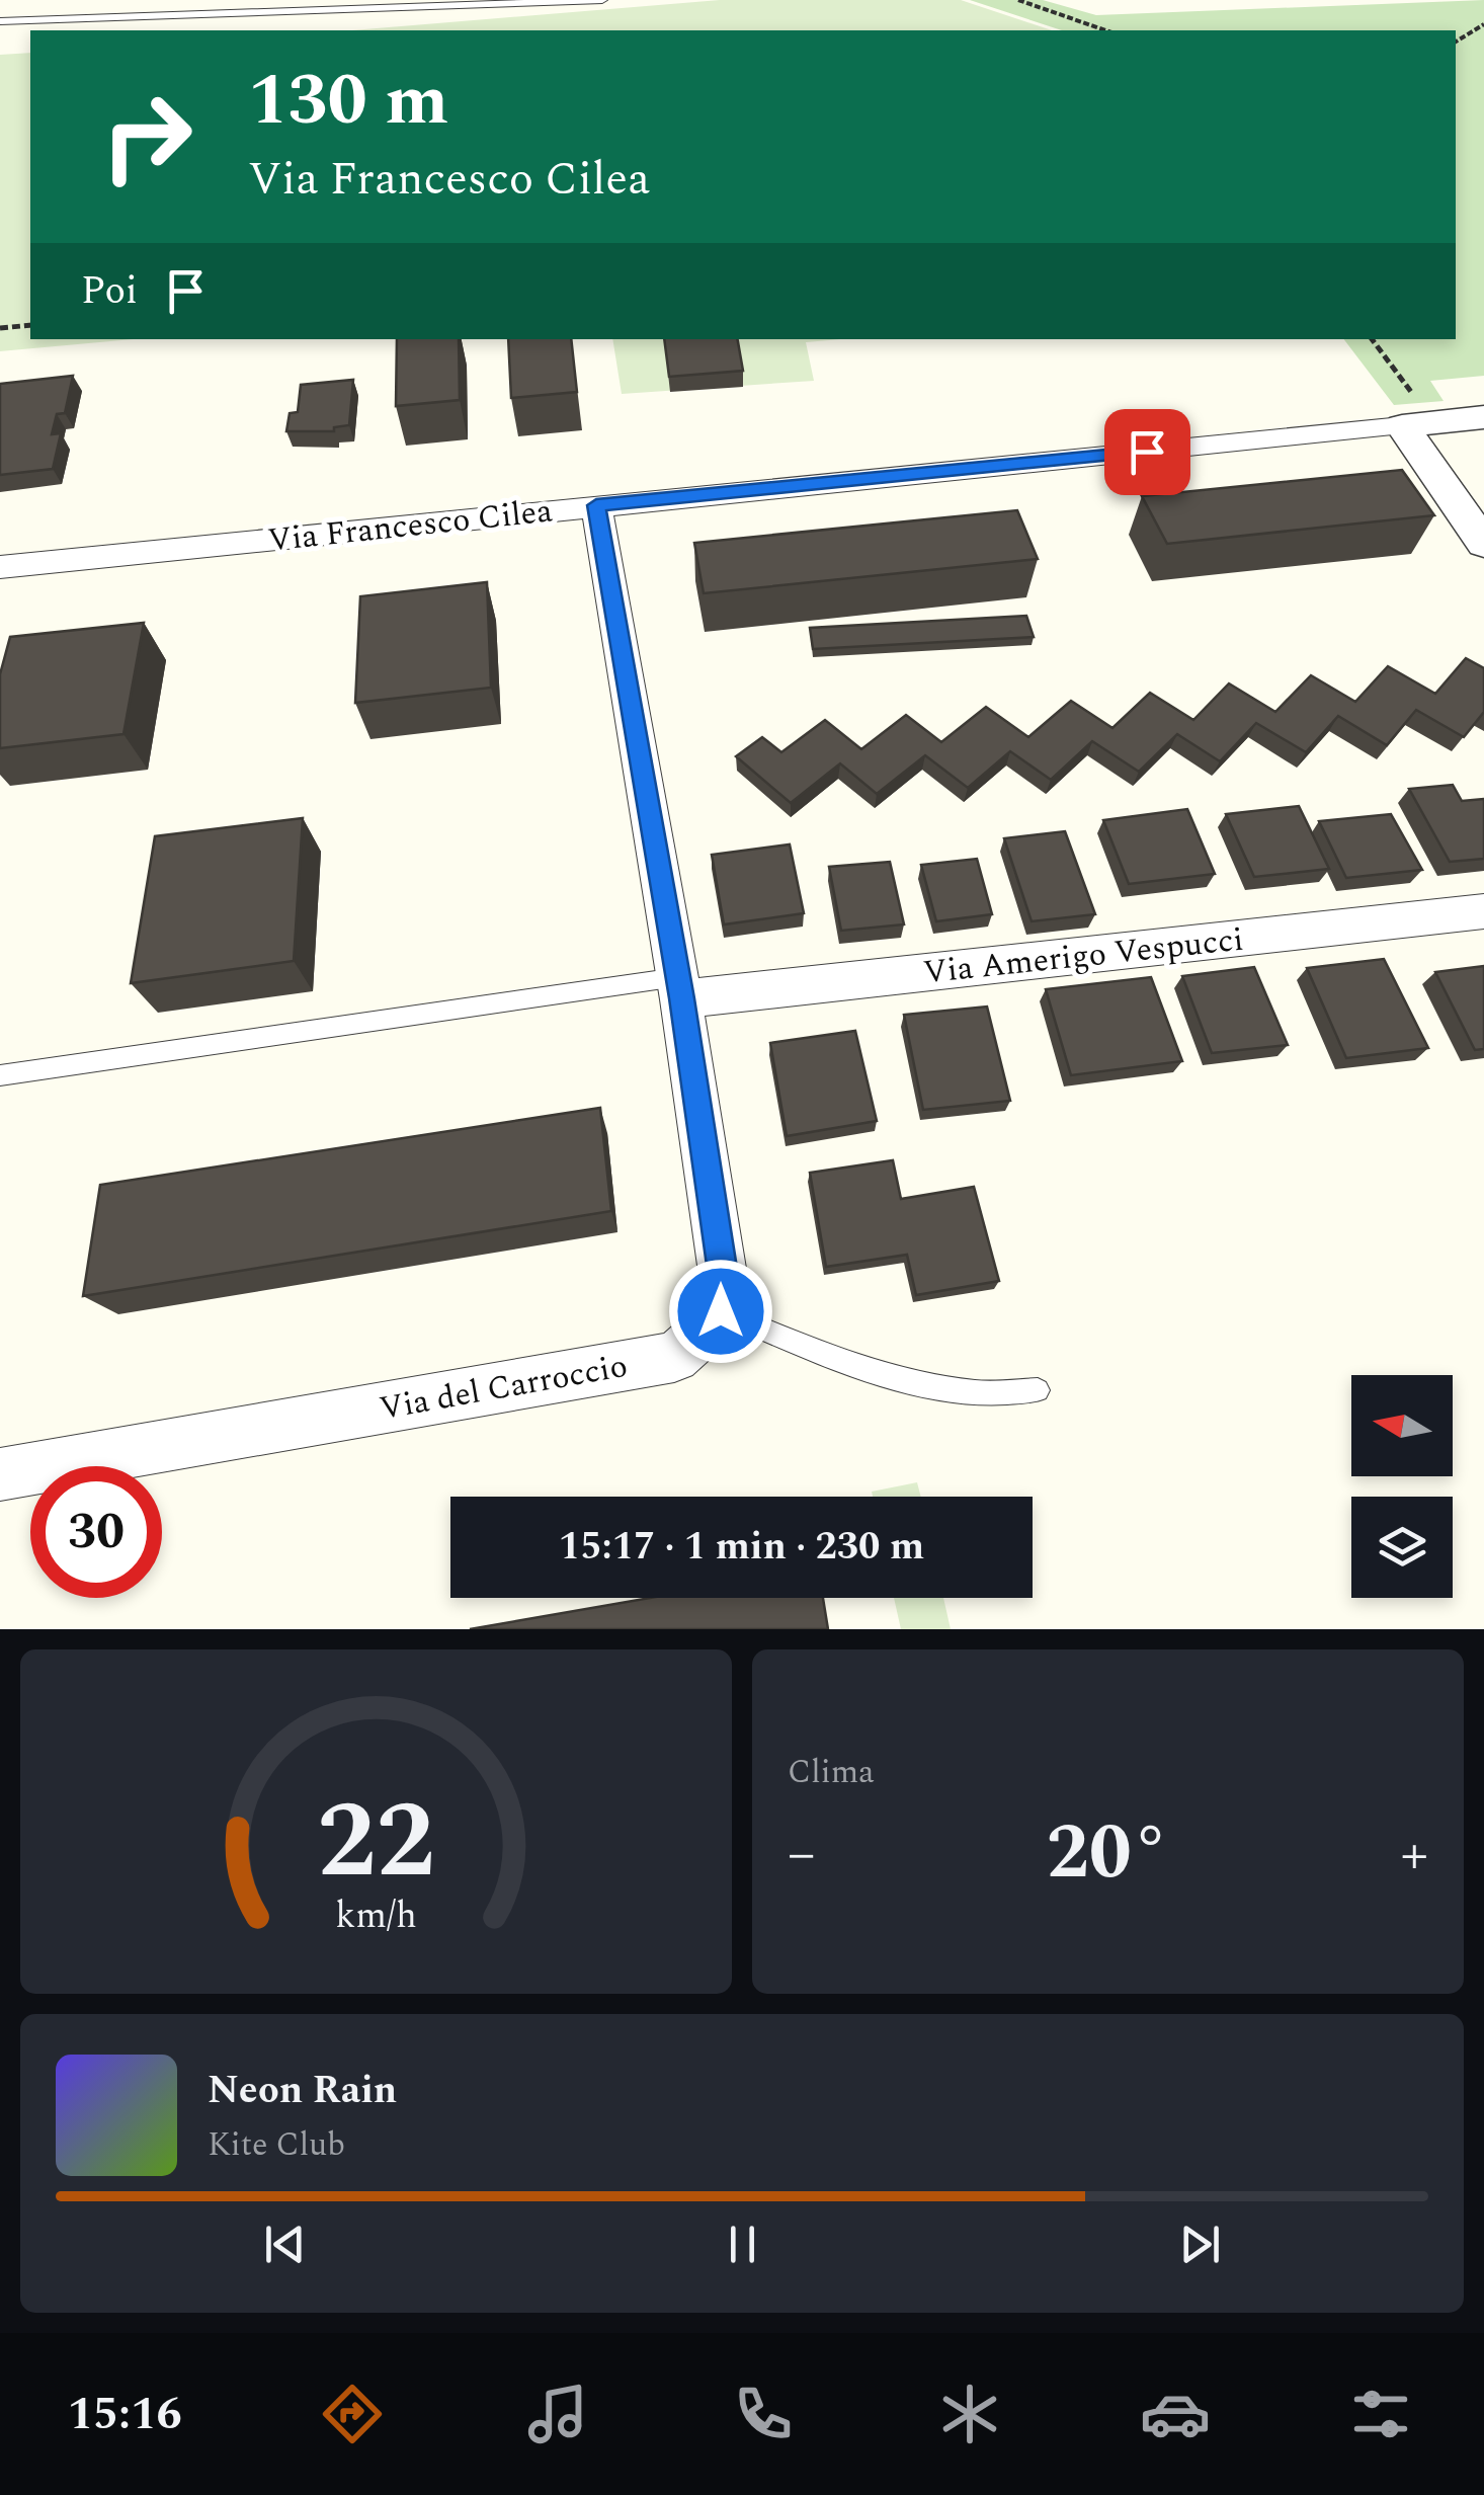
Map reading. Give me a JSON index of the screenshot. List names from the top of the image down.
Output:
{
  "streets": {
    "street": ["Via Francesco Cilea", "Via Amerigo Vespucci", "Via del Carroccio"]
  },
  "north": "left",
  "page": {
    "turn": ["130 m", "Via Francesco Cilea"],
    "then": "Poi",
    "limit": "30",
    "trip": "15:17 · 1 min · 230 m",
    "tile": "Clima",
    "heat": ["−", "20°", "+"],
    "song": ["Neon Rain", "Kite Club"],
    "tabs": "15:16",
    "gauge": ["22", "km/h"]
  }
}
